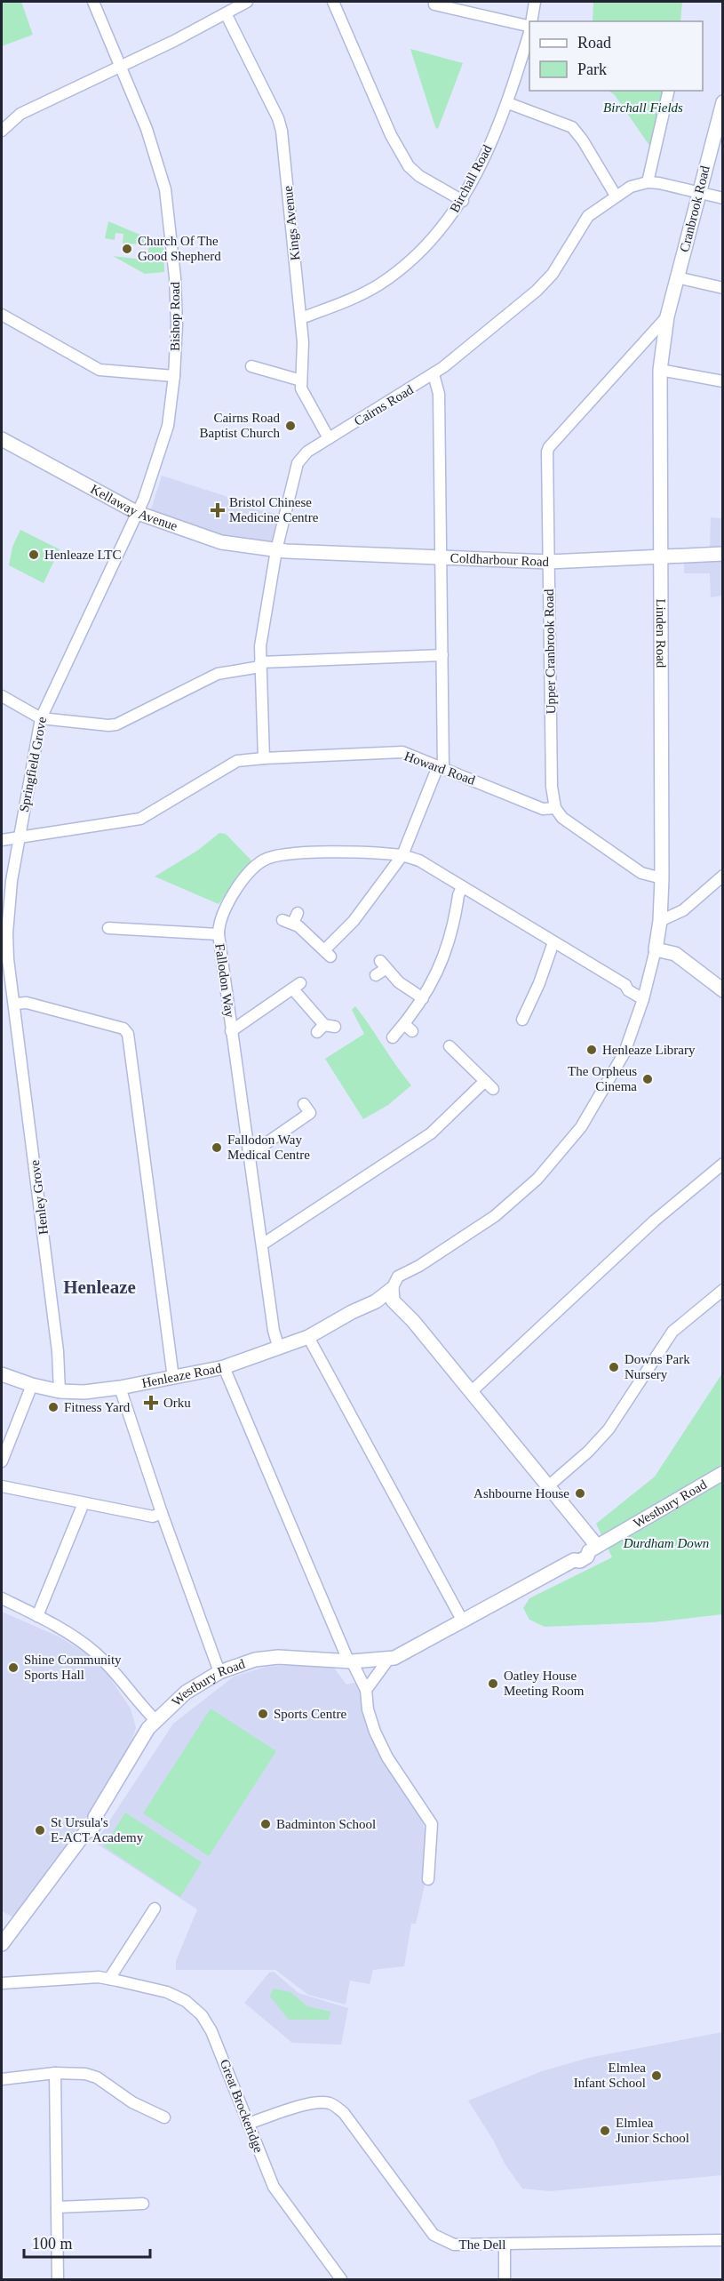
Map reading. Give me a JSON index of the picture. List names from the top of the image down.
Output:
{
  "streets": {
    "main road": [
      "Cranbrook Road",
      "Kellaway Avenue",
      "Coldharbour Road",
      "Linden Road",
      "Henleaze Road",
      "Westbury Road"
    ],
    "street": [
      "Birchall Road",
      "Kings Avenue",
      "Bishop Road",
      "Cairns Road",
      "Upper Cranbrook Road",
      "Springfield Grove",
      "Howard Road",
      "Fallodon Way",
      "Henley Grove",
      "Great Brockeridge",
      "The Dell"
    ]
  },
  "crossings": [
    ["Birchall Road", "Kings Avenue"],
    ["Cranbrook Road", "Linden Road"],
    ["Cranbrook Road", "Upper Cranbrook Road"],
    ["Kings Avenue", "Cairns Road"],
    ["Bishop Road", "Kellaway Avenue"],
    ["Bishop Road", "Springfield Grove"],
    ["Cairns Road", "Kellaway Avenue"],
    ["Cairns Road", "Coldharbour Road"],
    ["Cairns Road", "Howard Road"],
    ["Kellaway Avenue", "Coldharbour Road"],
    ["Kellaway Avenue", "Springfield Grove"],
    ["Coldharbour Road", "Linden Road"],
    ["Coldharbour Road", "Upper Cranbrook Road"],
    ["Linden Road", "Upper Cranbrook Road"],
    ["Upper Cranbrook Road", "Howard Road"],
    ["Springfield Grove", "Howard Road"],
    ["Springfield Grove", "Henley Grove"],
    ["Fallodon Way", "Henleaze Road"],
    ["Henley Grove", "Henleaze Road"],
    ["Great Brockeridge", "The Dell"]
  ],
  "districts": ["Henleaze"],
  "parks": ["Birchall Fields", "Durdham Down"],
  "places": {
    "other": [
      "Church Of The Good Shepherd",
      "Cairns Road Baptist Church",
      "Henleaze LTC",
      "Henleaze Library",
      "The Orpheus Cinema",
      "Fallodon Way Medical Centre",
      "Downs Park Nursery",
      "Fitness Yard",
      "Ashbourne House",
      "Shine Community Sports Hall",
      "Oatley House Meeting Room",
      "Sports Centre",
      "Badminton School",
      "St Ursula's E-ACT Academy",
      "Elmlea Infant School",
      "Elmlea Junior School"
    ],
    "health": ["Bristol Chinese Medicine Centre", "Orku"]
  },
  "legend": ["Road", "Park"],
  "scale_bar": "100 m"
}
